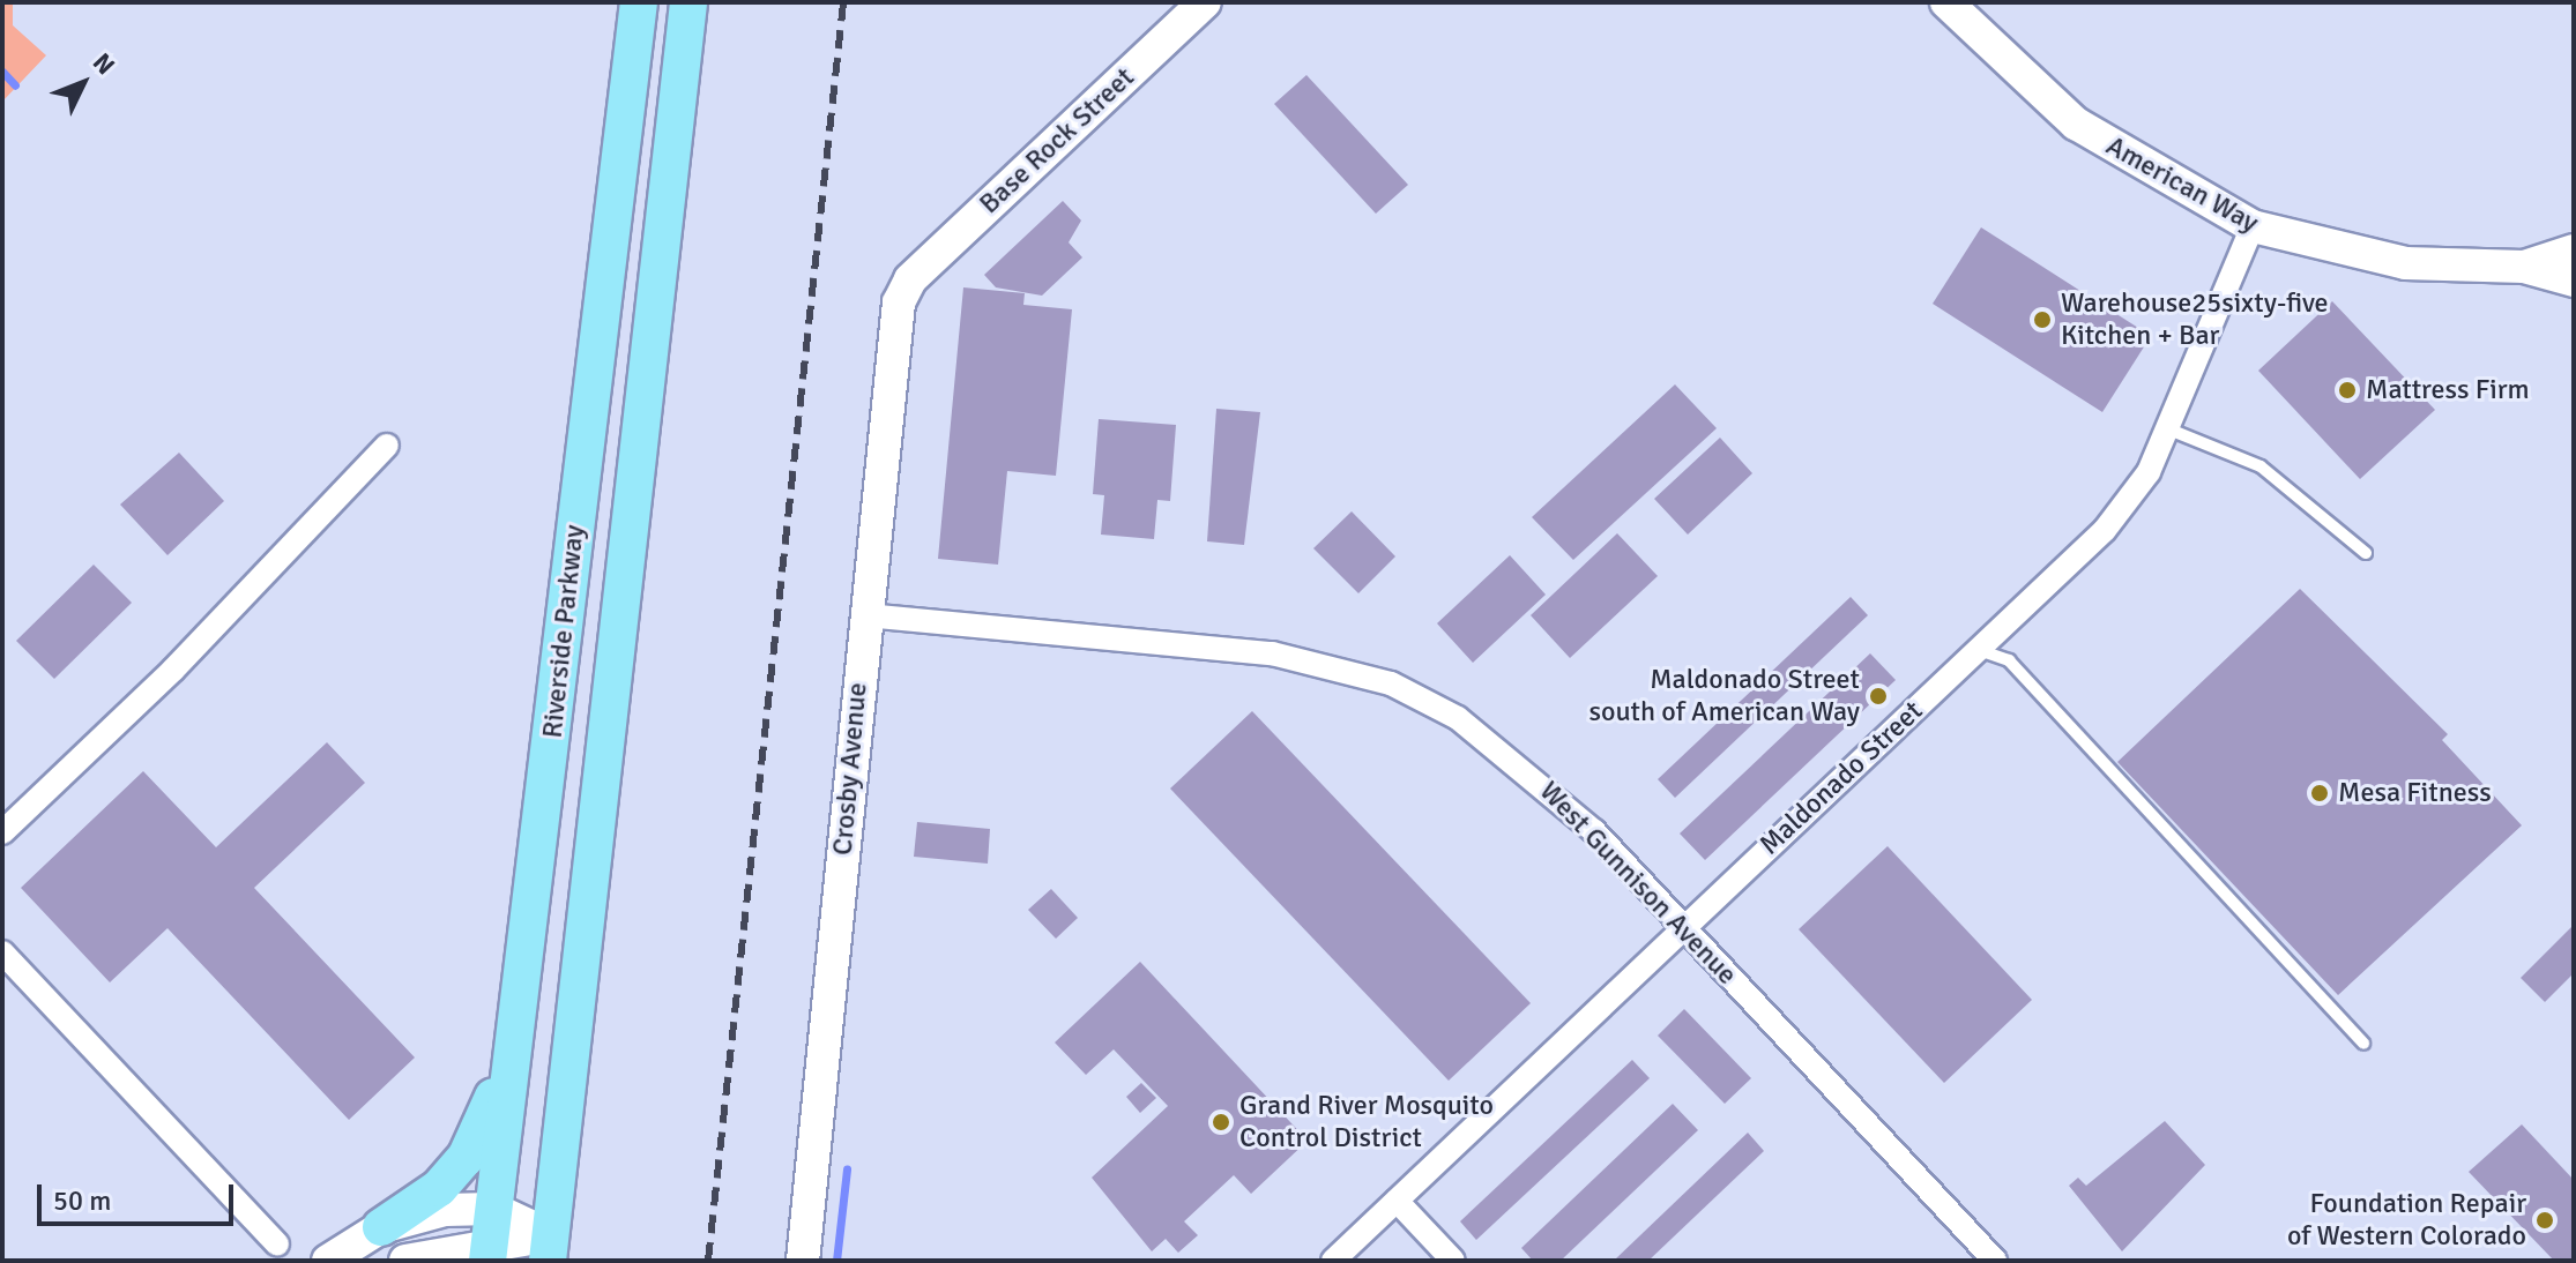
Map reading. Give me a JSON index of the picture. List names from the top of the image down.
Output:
{
  "streets": {
    "main road": ["Riverside Parkway"],
    "street": [
      "Base Rock Street",
      "American Way",
      "Crosby Avenue",
      "Maldonado Street",
      "West Gunnison Avenue"
    ]
  },
  "crossings": [
    ["Base Rock Street", "Crosby Avenue"],
    ["American Way", "Maldonado Street"],
    ["Crosby Avenue", "West Gunnison Avenue"],
    ["Maldonado Street", "West Gunnison Avenue"]
  ],
  "places": [
    "Warehouse25sixty-five Kitchen + Bar",
    "Mattress Firm",
    "Maldonado Street south of American Way",
    "Mesa Fitness",
    "Grand River Mosquito Control District",
    "Foundation Repair of Western Colorado"
  ],
  "scale_bar": "50 m",
  "north": "top right"
}
